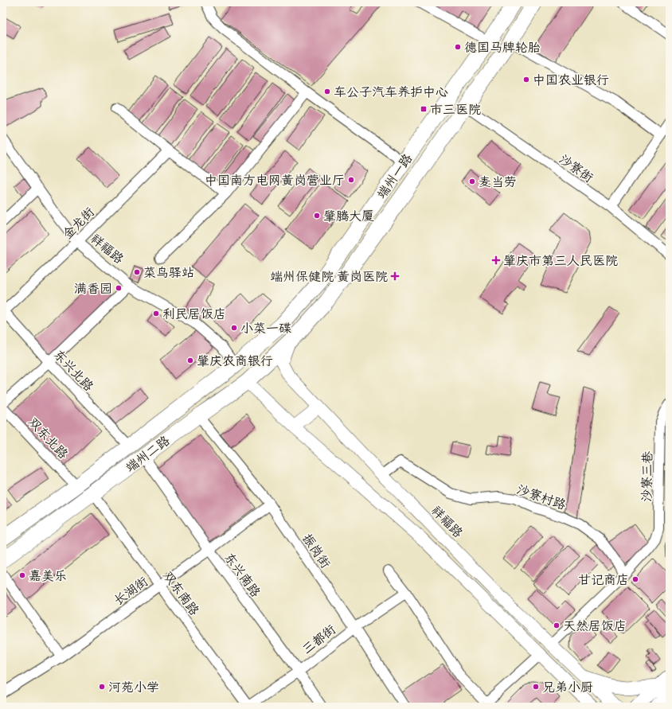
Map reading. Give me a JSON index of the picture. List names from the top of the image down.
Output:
{
  "streets": {
    "main road": ["端州一路", "端州二路"],
    "street": [
      "沙寮街",
      "金龙街",
      "祥福路",
      "东兴北路",
      "双东北路",
      "沙寮三巷",
      "沙寮村路",
      "振岗街",
      "东兴南路",
      "长湖街",
      "双东南路",
      "三都街"
    ]
  },
  "crossings": [
    ["沙寮街", "端州一路"],
    ["端州一路", "祥福路"],
    ["端州一路", "端州二路"],
    ["金龙街", "祥福路"],
    ["金龙街", "东兴北路"],
    ["祥福路", "端州二路"],
    ["祥福路", "沙寮三巷"],
    ["祥福路", "沙寮村路"],
    ["东兴北路", "端州二路"],
    ["双东北路", "端州二路"],
    ["端州二路", "振岗街"],
    ["端州二路", "东兴南路"],
    ["端州二路", "双东南路"],
    ["沙寮三巷", "沙寮村路"],
    ["振岗街", "长湖街"],
    ["振岗街", "三都街"],
    ["东兴南路", "长湖街"],
    ["东兴南路", "三都街"],
    ["长湖街", "双东南路"],
    ["双东南路", "三都街"]
  ],
  "places": {
    "other": [
      "德国马牌轮胎",
      "中国农业银行",
      "车公子汽车养护中心",
      "中国南方电网黄岗营业厅",
      "麦当劳",
      "肇腾大厦",
      "菜鸟驿站",
      "满香园",
      "利民居饭店",
      "小菜一碟",
      "肇庆农商银行",
      "嘉美乐",
      "甘记商店",
      "天然居饭店",
      "河苑小学",
      "兄弟小厨"
    ],
    "transit": ["市三医院"],
    "health": ["肇庆市第三人民医院", "端州保健院 黄岗医院"]
  }
}
